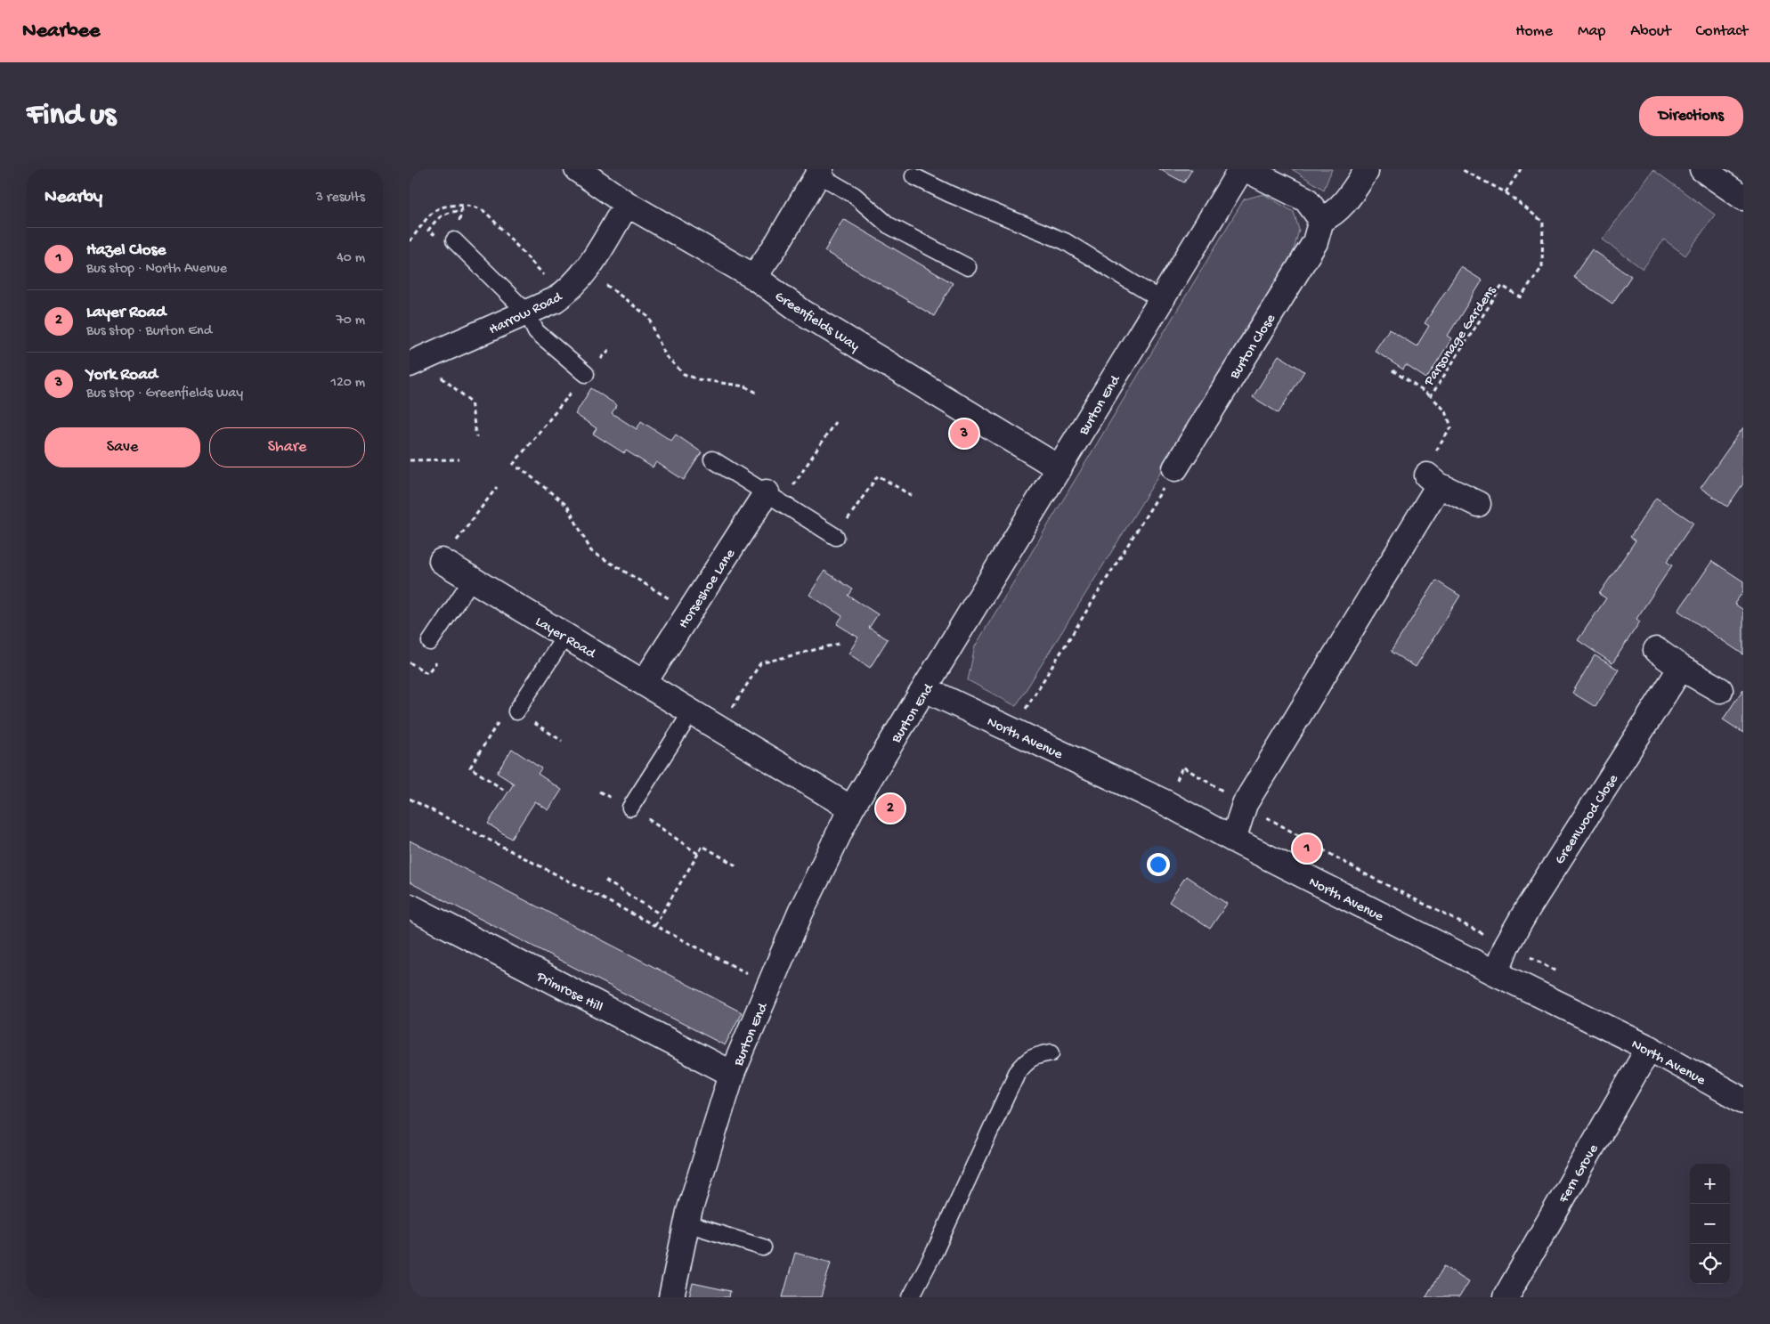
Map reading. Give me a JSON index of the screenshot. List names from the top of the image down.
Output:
{
  "streets": {
    "street": [
      "Harrow Road",
      "Greenfields Way",
      "Burton Close",
      "Burton End",
      "Horseshoe Lane",
      "Layer Road",
      "North Avenue",
      "Greenwood Close",
      "Primrose Hill",
      "Fern Grove"
    ],
    "path": ["Parsonage Gardens"]
  },
  "crossings": [
    ["Harrow Road", "Greenfields Way"],
    ["Greenfields Way", "Burton End"],
    ["Burton End", "Layer Road"],
    ["Burton End", "North Avenue"],
    ["Burton End", "Primrose Hill"],
    ["Horseshoe Lane", "Layer Road"],
    ["North Avenue", "Greenwood Close"],
    ["North Avenue", "Fern Grove"]
  ],
  "page": {
    "header": "Nearbee",
    "nav": [
      "Home",
      "Map",
      "About",
      "Contact"
    ],
    "buttons": [
      "Directions",
      ["Save", "Share"]
    ],
    "title": "Find us",
    "heading": ["Nearby", "3 results"],
    "list": [
      {
        "mark": "1",
        "name": "Hazel Close",
        "note": "Bus stop · North Avenue",
        "value": "40 m"
      },
      {
        "mark": "2",
        "name": "Layer Road",
        "note": "Bus stop · Burton End",
        "value": "70 m"
      },
      {
        "mark": "3",
        "name": "York Road",
        "note": "Bus stop · Greenfields Way",
        "value": "120 m"
      }
    ],
    "pins": ["3", "2", "1"],
    "map_buttons": ["+", "−"]
  }
}
